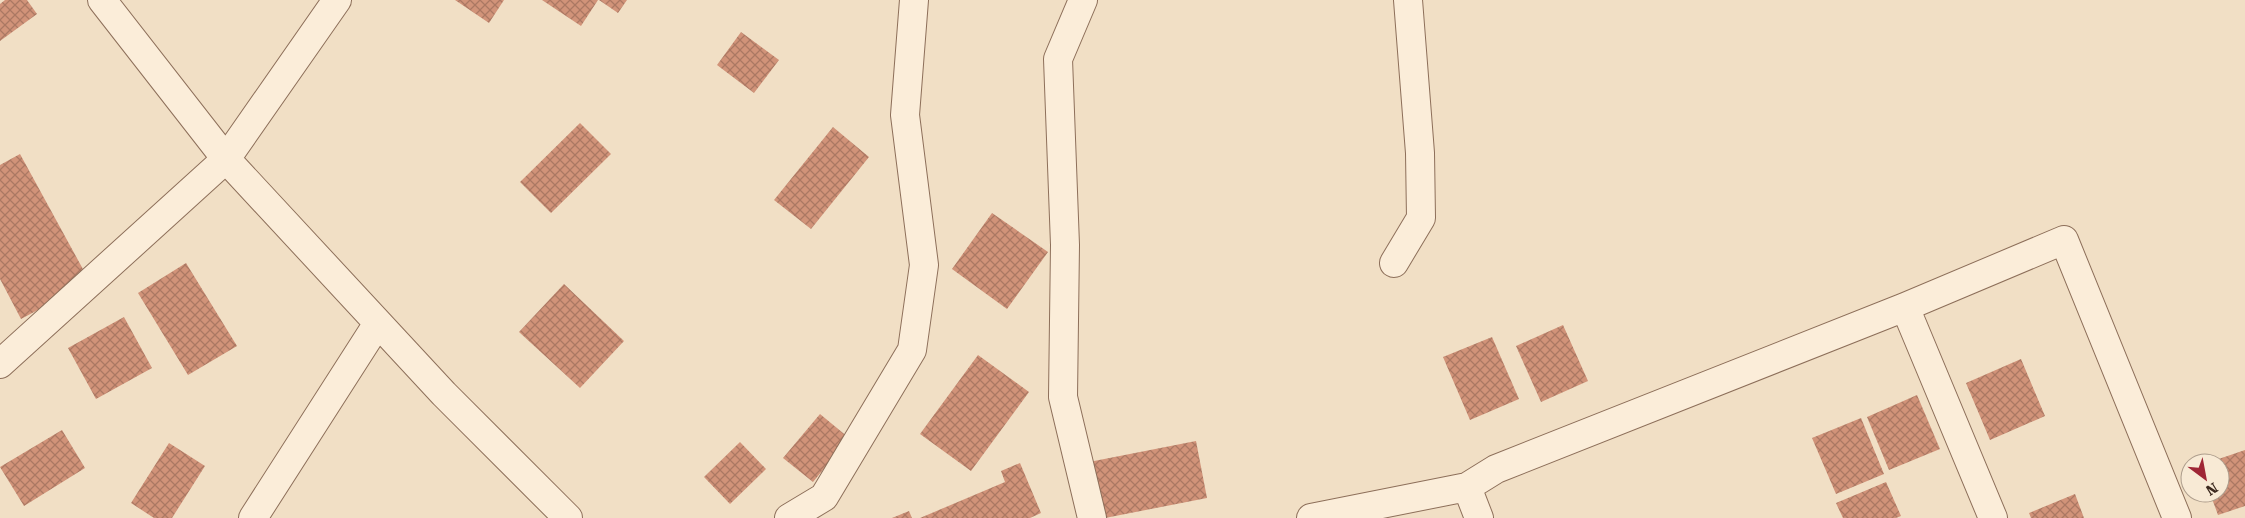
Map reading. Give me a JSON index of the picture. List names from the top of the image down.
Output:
{
  "north": "bottom right"
}
